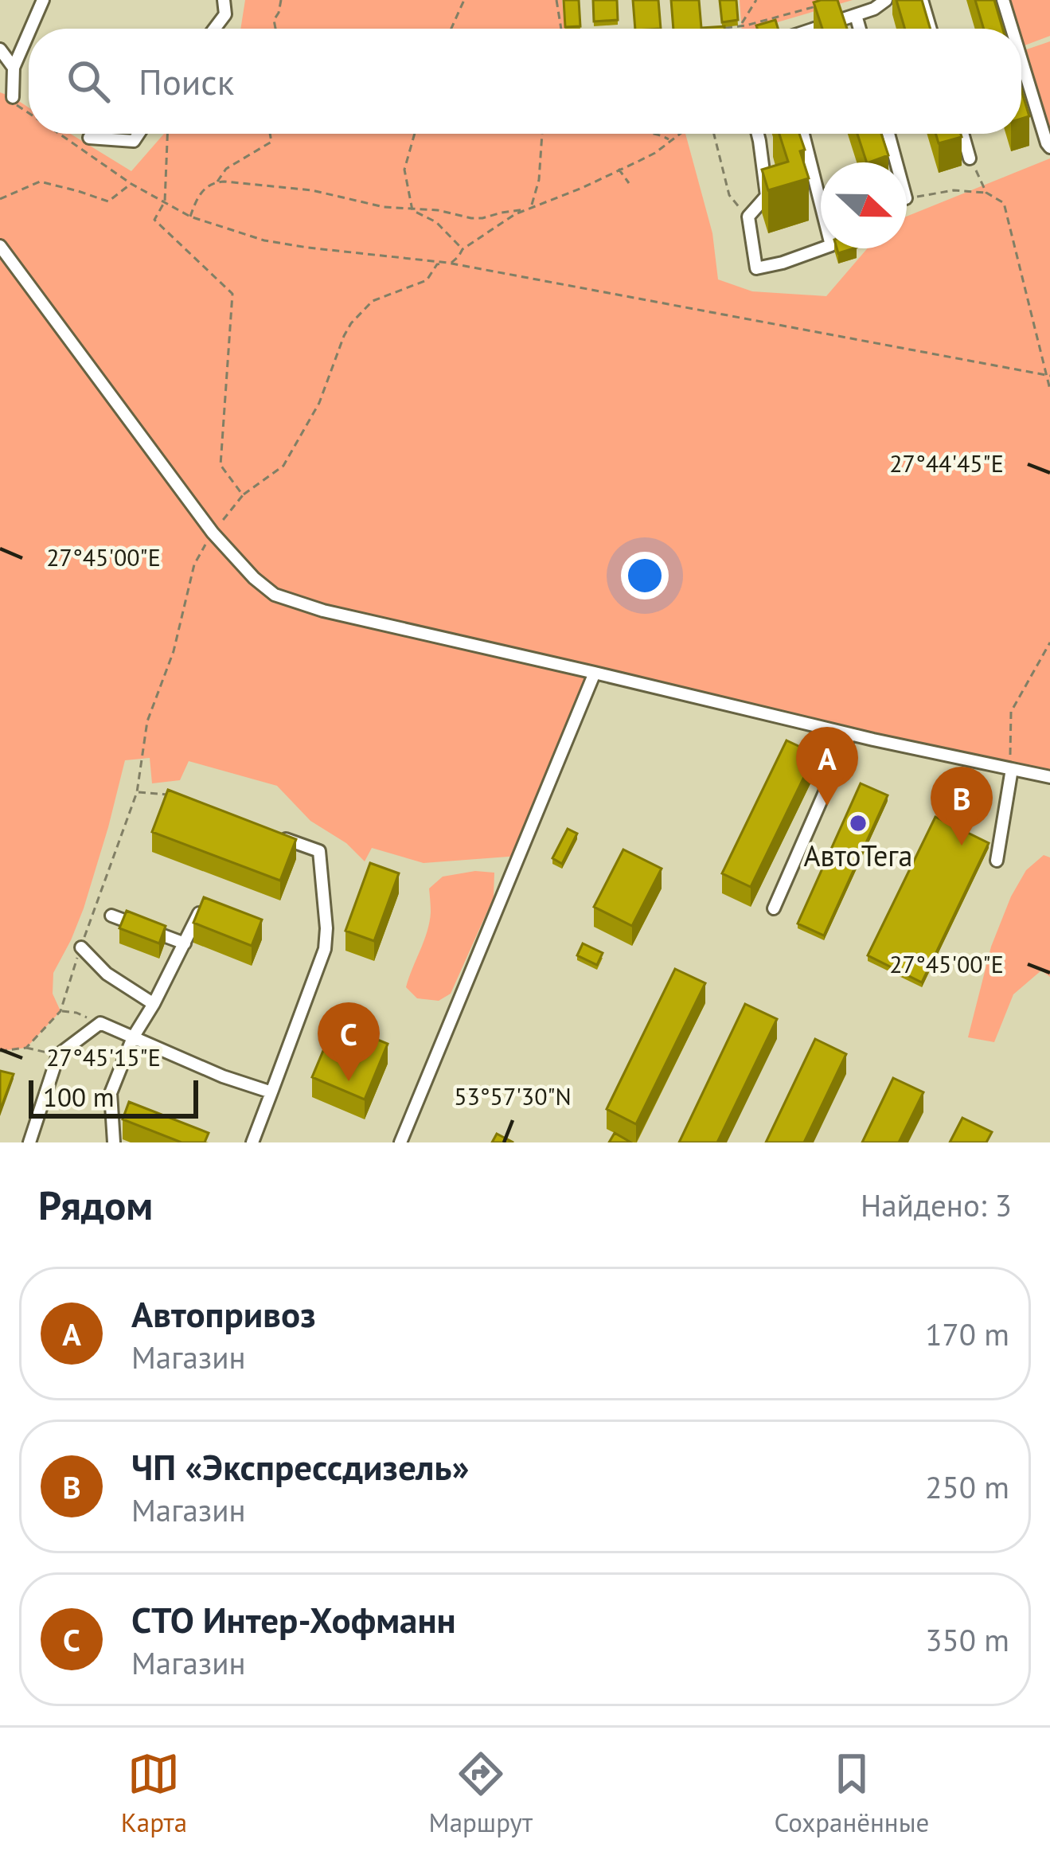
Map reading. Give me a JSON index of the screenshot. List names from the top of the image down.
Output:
{
  "places": ["АвтоТега"],
  "scale_bar": "100 m",
  "north": "right",
  "page": {
    "search": "Поиск",
    "pins": ["A", "B", "C"],
    "scale": "100 m",
    "heading": ["Рядом", "Найдено: 3"],
    "list": [
      {
        "mark": "A",
        "name": "Автопривоз",
        "note": "Магазин",
        "value": "170 m"
      },
      {
        "mark": "B",
        "name": "ЧП «Экспрессдизель»",
        "note": "Магазин",
        "value": "250 m"
      },
      {
        "mark": "C",
        "name": "СТО Интер-Хофманн",
        "note": "Магазин",
        "value": "350 m"
      }
    ],
    "nav": ["Карта", "Маршрут", "Сохранённые"]
  },
  "coordinates": [
    "27°44'45\"E",
    "27°45'00\"E",
    "27°45'15\"E",
    "53°57'30\"N"
  ]
}
